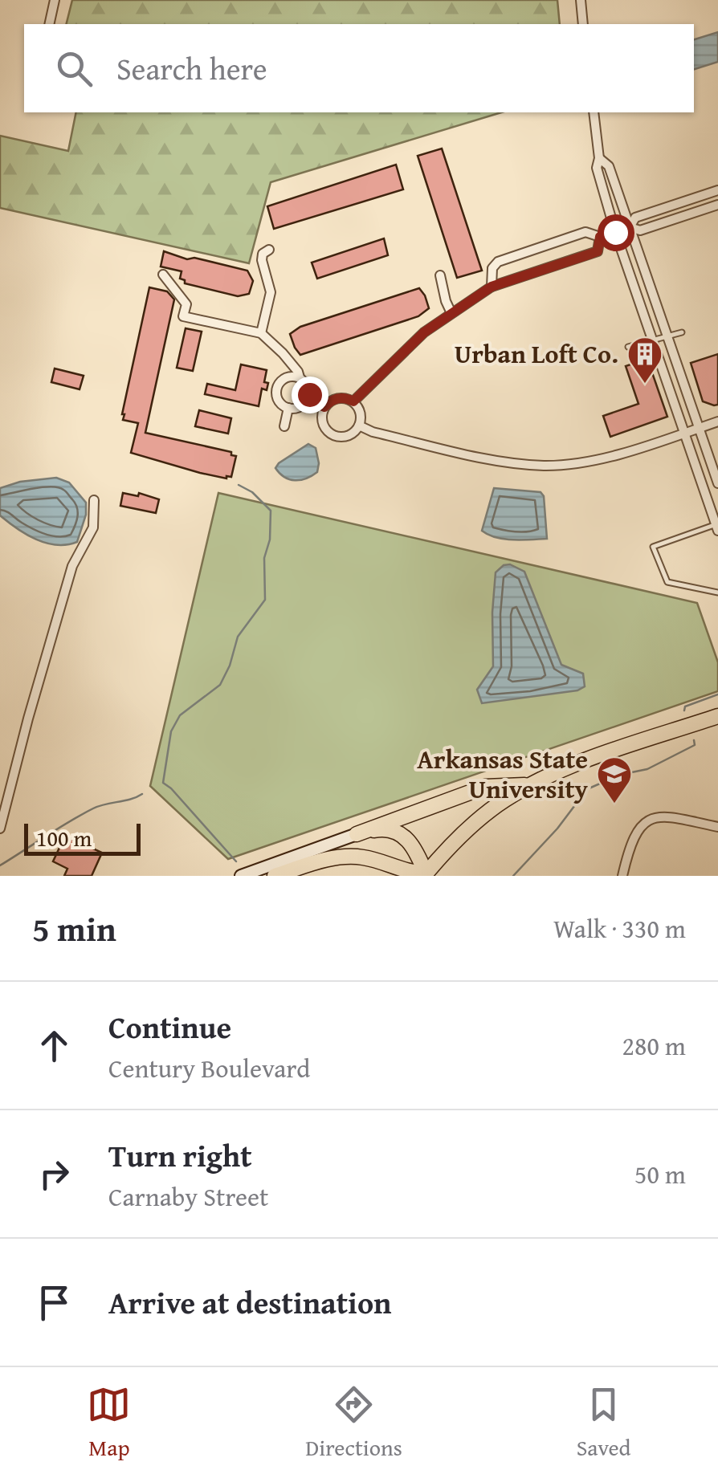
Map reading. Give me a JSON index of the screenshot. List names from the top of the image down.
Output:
{
  "places": {
    "building": ["Urban Loft Co."],
    "school or university": ["Arkansas State University"]
  },
  "scale_bar": "100 m",
  "page": {
    "search": "Search here",
    "scale": "100 m",
    "heading": ["5 min", "Walk · 330 m"],
    "list": [
      ["Continue", "Century Boulevard", "280 m"],
      ["Turn right", "Carnaby Street", "50 m"],
      "Arrive at destination"
    ],
    "nav": ["Map", "Directions", "Saved"]
  }
}
